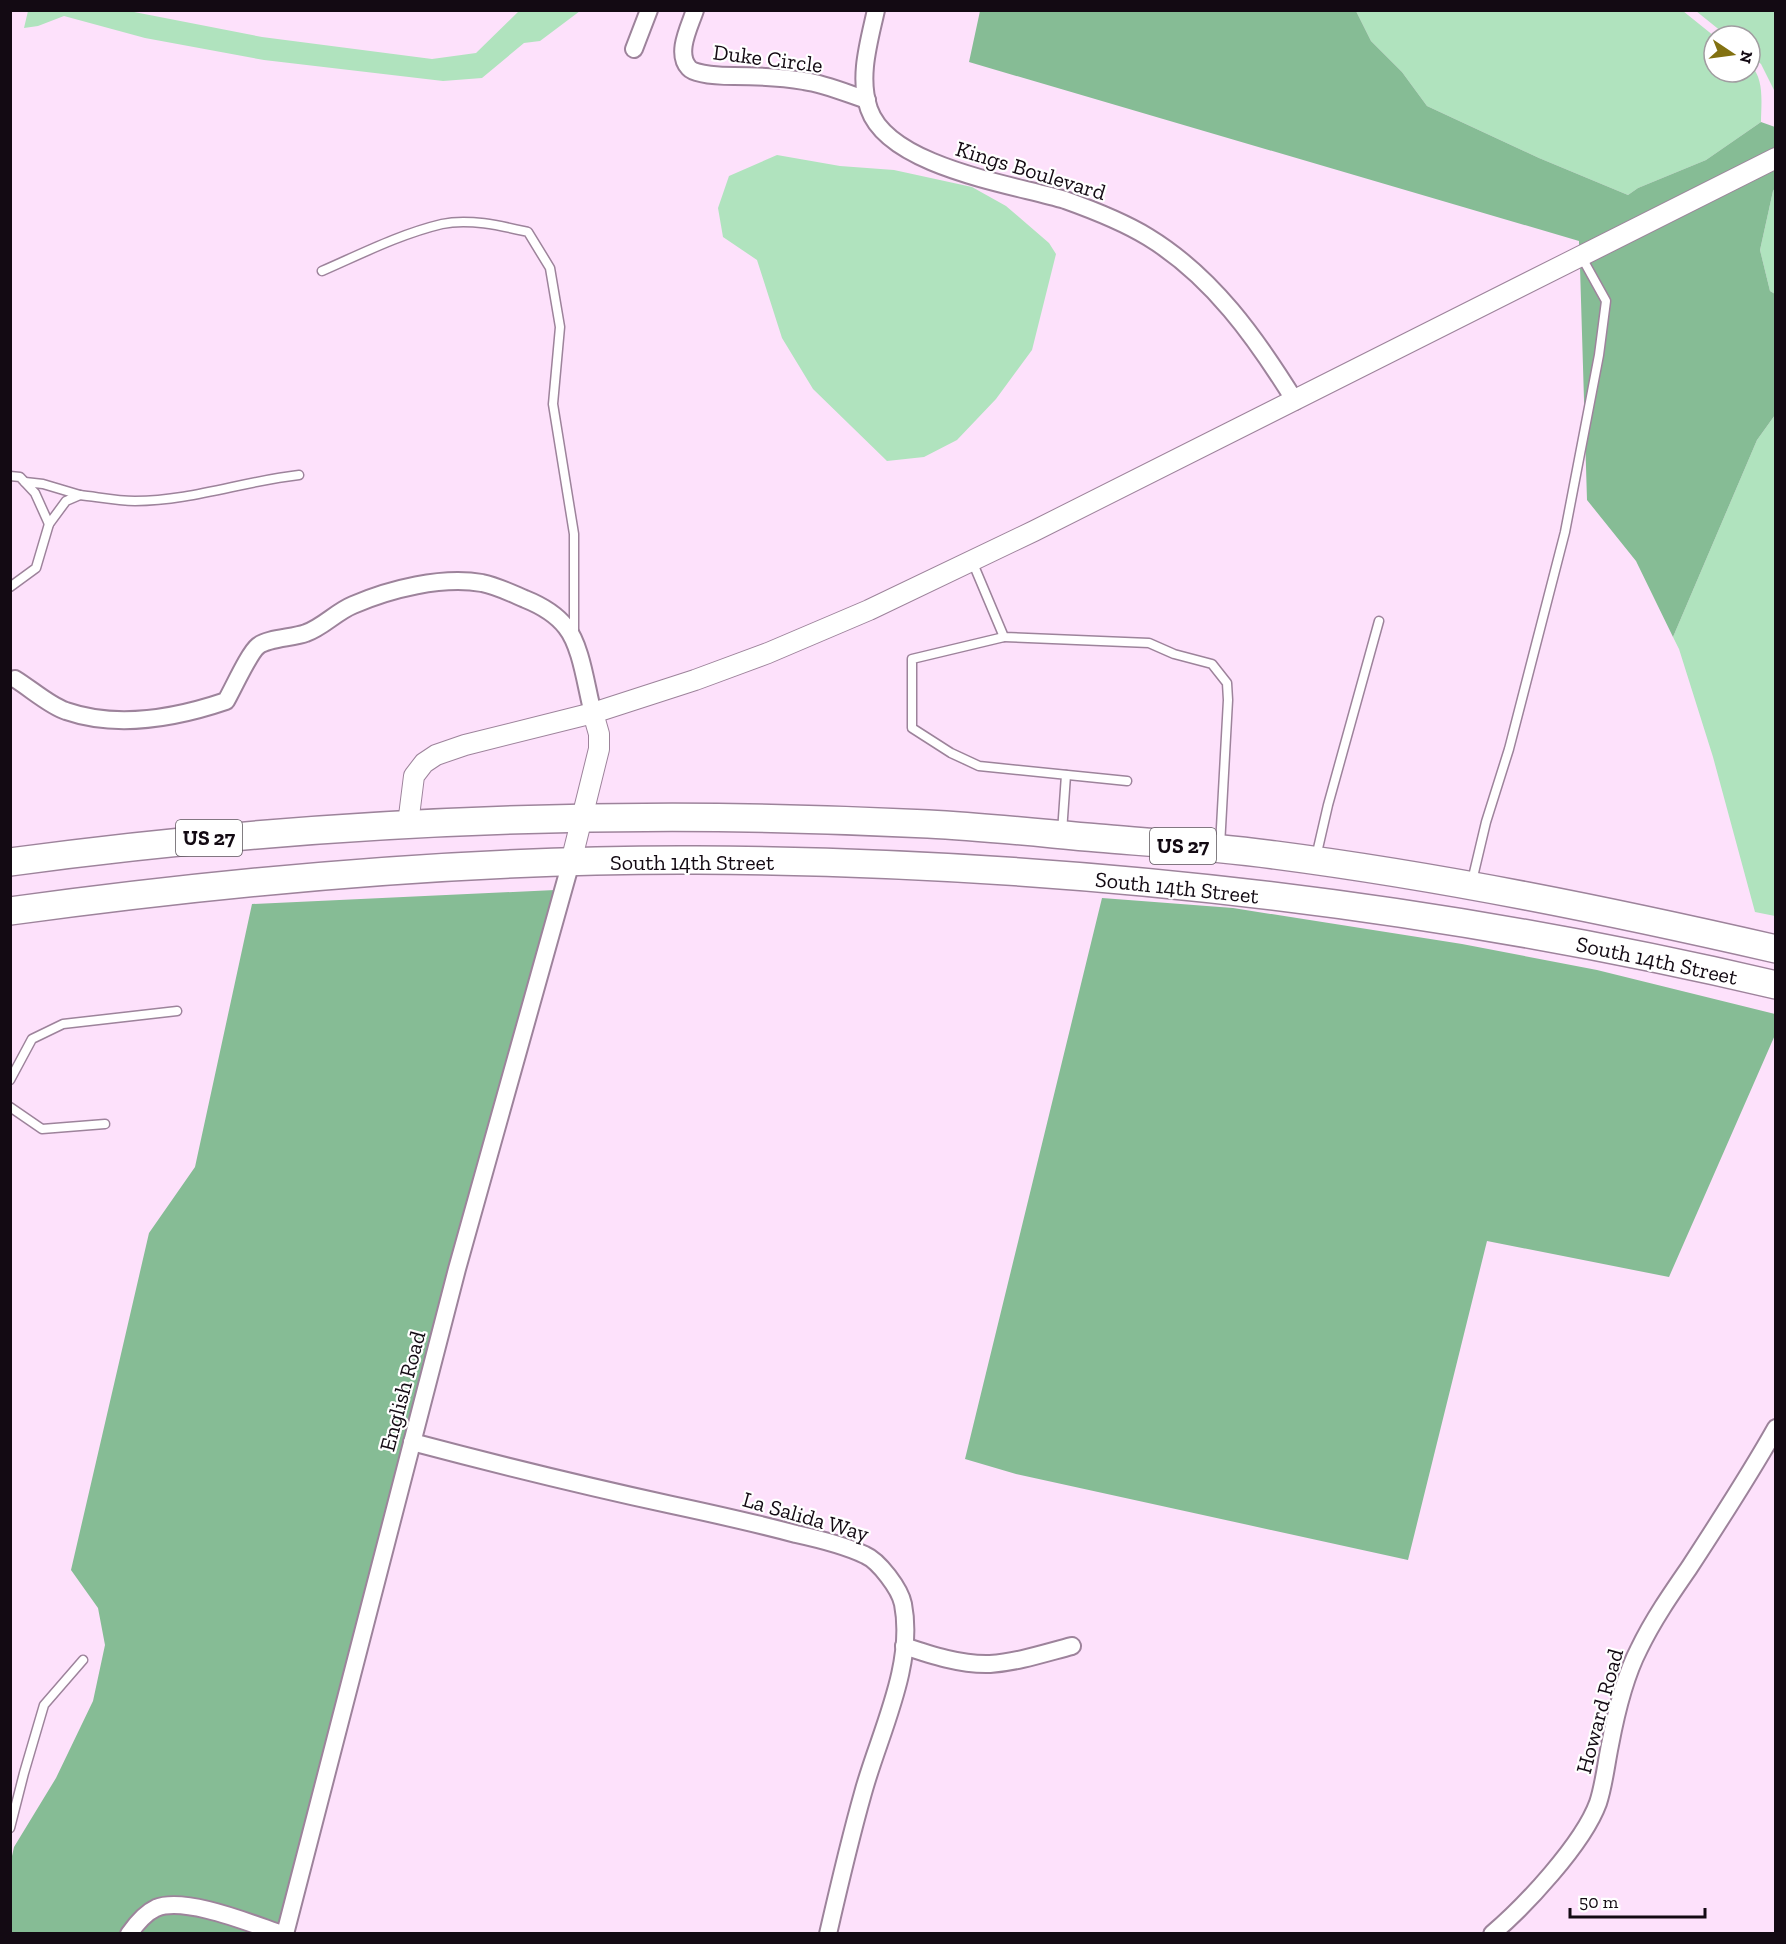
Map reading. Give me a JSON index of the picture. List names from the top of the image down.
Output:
{
  "streets": {
    "highway": ["US 27", "South 14th Street"],
    "street": [
      "Duke Circle",
      "Kings Boulevard",
      "English Road",
      "La Salida Way",
      "Howard Road"
    ]
  },
  "crossings": [
    ["Duke Circle", "Kings Boulevard"],
    ["US 27", "South 14th Street"],
    ["US 27", "English Road"],
    ["South 14th Street", "English Road"],
    ["English Road", "La Salida Way"]
  ],
  "scale_bar": "50 m",
  "north": "right"
}
